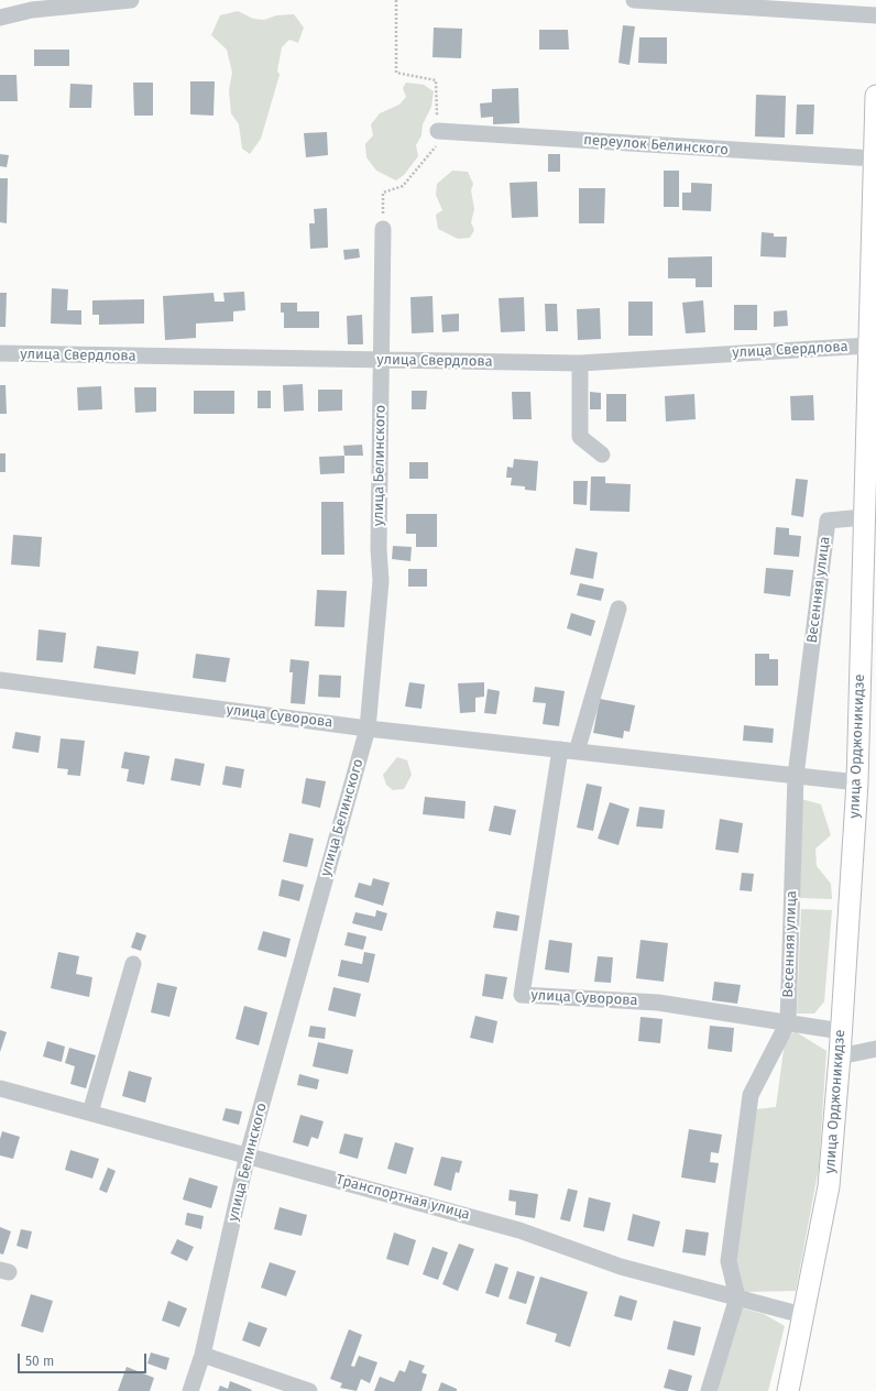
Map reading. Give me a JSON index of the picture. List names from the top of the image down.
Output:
{
  "streets": {
    "main road": ["улица Орджоникидзе"],
    "street": [
      "переулок Белинского",
      "улица Свердлова",
      "улица Белинского",
      "Весенняя улица",
      "улица Суворова",
      "Транспортная улица"
    ]
  },
  "crossings": [
    ["переулок Белинского", "улица Орджоникидзе"],
    ["улица Свердлова", "улица Белинского"],
    ["улица Свердлова", "улица Орджоникидзе"],
    ["улица Белинского", "улица Суворова"],
    ["улица Белинского", "Транспортная улица"],
    ["Весенняя улица", "улица Суворова"],
    ["Весенняя улица", "улица Орджоникидзе"],
    ["Весенняя улица", "Транспортная улица"],
    ["улица Суворова", "улица Орджоникидзе"],
    ["улица Орджоникидзе", "Транспортная улица"]
  ],
  "scale_bar": "50 m"
}
